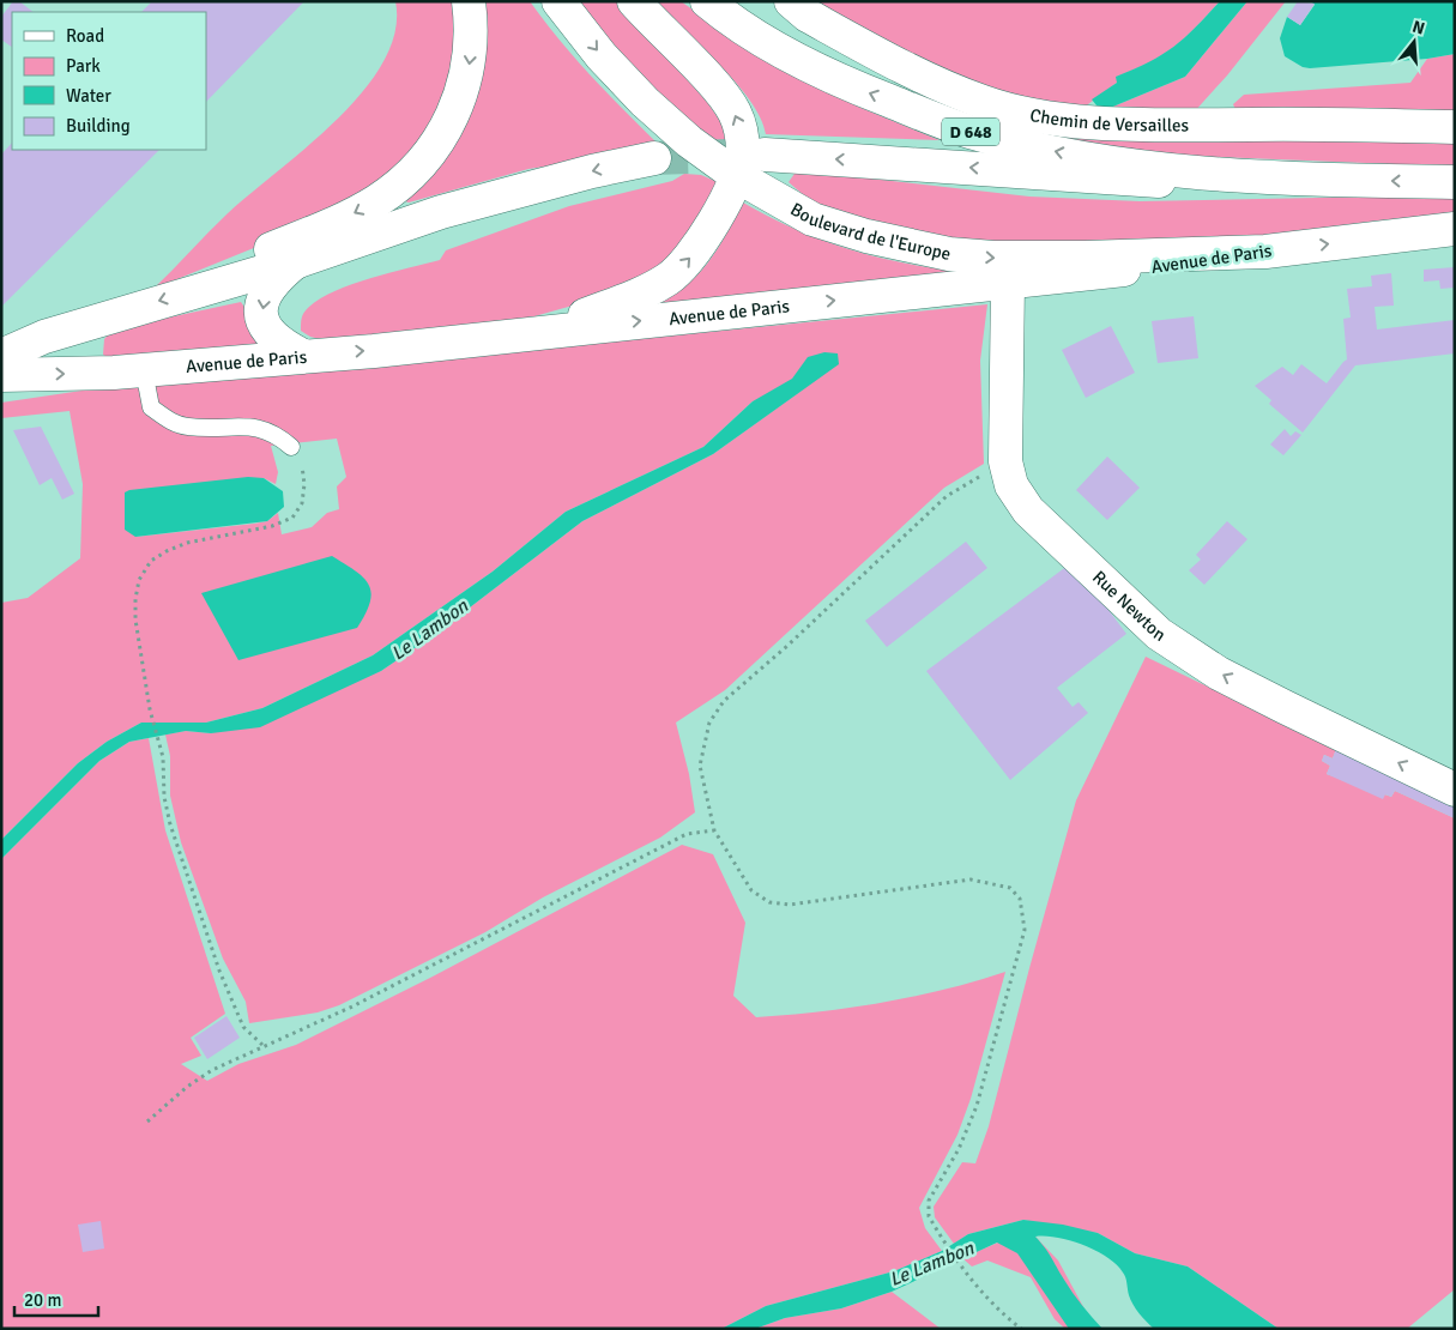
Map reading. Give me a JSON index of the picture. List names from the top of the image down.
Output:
{
  "streets": {
    "main road": [
      "Chemin de Versailles",
      "D 648",
      "Boulevard de l'Europe",
      "Avenue de Paris",
      "Rue Newton"
    ]
  },
  "crossings": [
    ["Boulevard de l'Europe", "Avenue de Paris"],
    ["Avenue de Paris", "Rue Newton"]
  ],
  "one_way": ["Rue Newton"],
  "water": ["Le Lambon"],
  "legend": [
    "Road",
    "Park",
    "Water",
    "Building"
  ],
  "scale_bar": "20 m",
  "north": "top"
}
